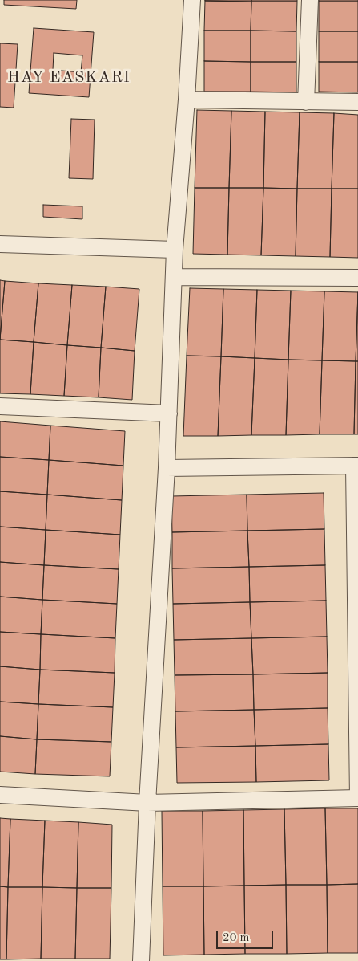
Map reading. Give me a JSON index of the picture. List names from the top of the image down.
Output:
{
  "districts": ["HAY EASKARI"],
  "scale_bar": "20 m"
}
